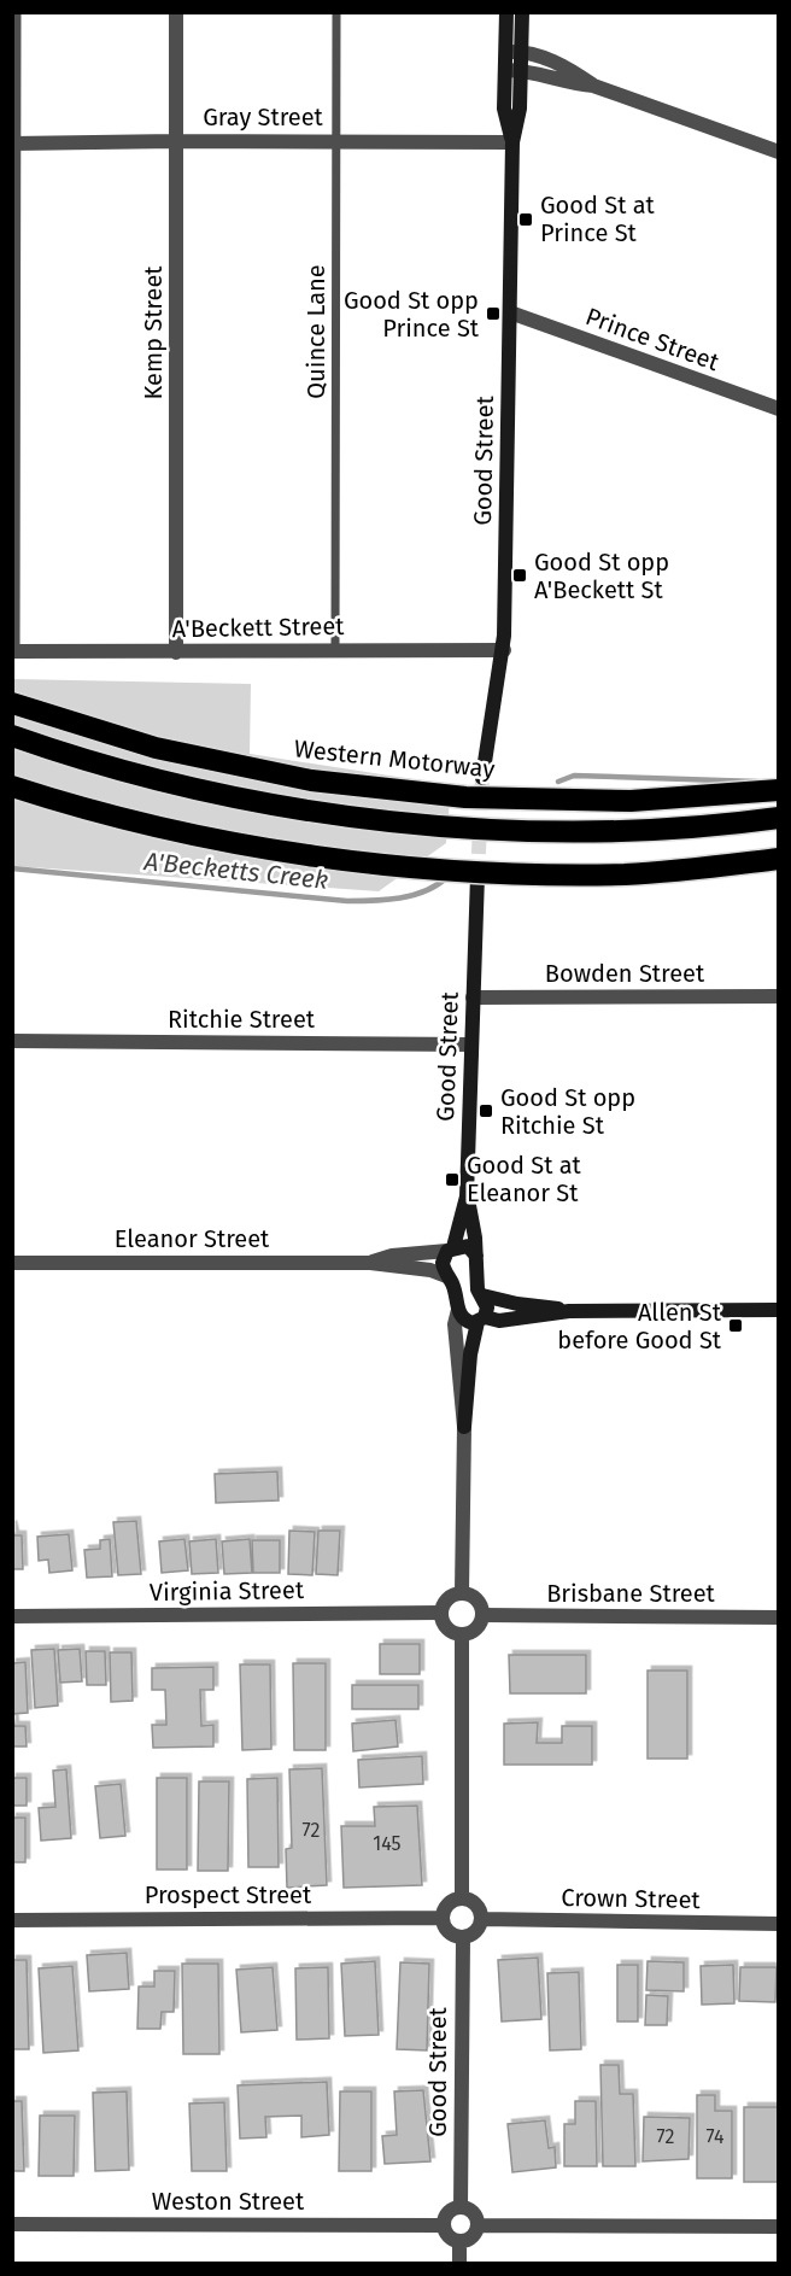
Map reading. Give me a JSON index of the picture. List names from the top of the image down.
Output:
{
  "streets": {
    "highway": ["Western Motorway"],
    "main road": ["Good Street"],
    "street": [
      "Gray Street",
      "Kemp Street",
      "Prince Street",
      "A'Beckett Street",
      "Bowden Street",
      "Ritchie Street",
      "Eleanor Street",
      "Virginia Street",
      "Brisbane Street",
      "Prospect Street",
      "Crown Street",
      "Weston Street"
    ],
    "lane": ["Quince Lane"]
  },
  "crossings": [
    ["Gray Street", "Quince Lane"],
    ["Gray Street", "Kemp Street"],
    ["Gray Street", "Good Street"],
    ["Quince Lane", "A'Beckett Street"],
    ["Kemp Street", "A'Beckett Street"],
    ["Prince Street", "Good Street"],
    ["Good Street", "A'Beckett Street"],
    ["Good Street", "Bowden Street"],
    ["Good Street", "Ritchie Street"],
    ["Good Street", "Eleanor Street"],
    ["Good Street", "Prospect Street"],
    ["Good Street", "Crown Street"],
    ["Good Street", "Weston Street"],
    ["Virginia Street", "Brisbane Street"],
    ["Prospect Street", "Crown Street"]
  ],
  "water": ["A'Becketts Creek"],
  "places": {
    "transit": [
      "Good St at Prince St",
      "Good St opp Prince St",
      "Good St opp A'Beckett St",
      "Good St opp Ritchie St",
      "Good St at Eleanor St",
      "Allen St before Good St"
    ]
  },
  "house_numbers": [
    "72",
    "145",
    "72",
    "74"
  ]
}
